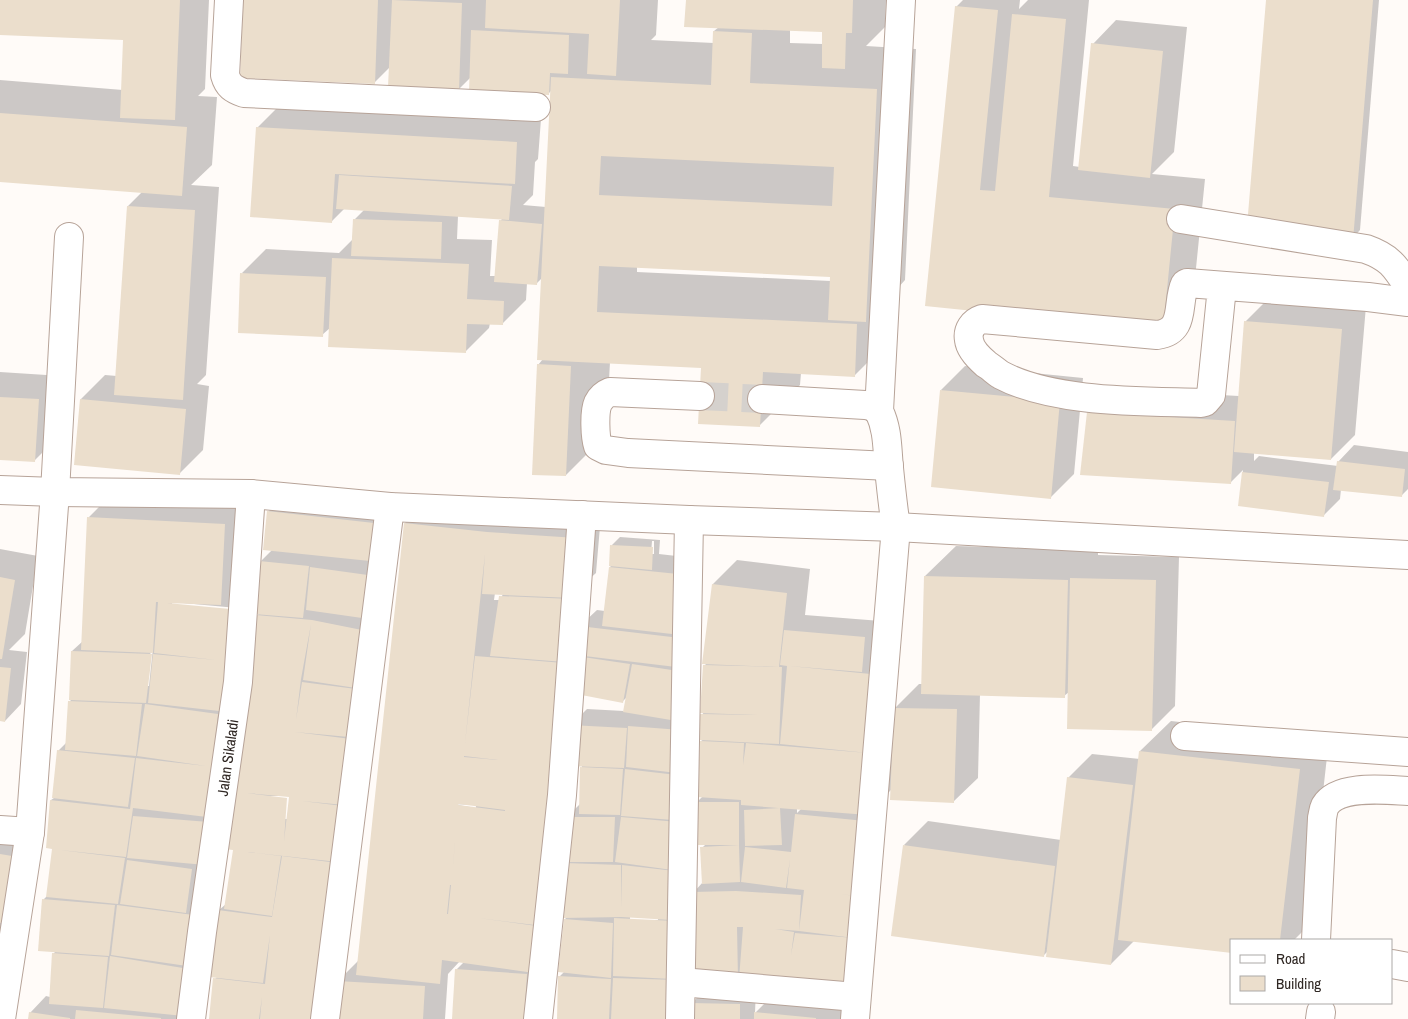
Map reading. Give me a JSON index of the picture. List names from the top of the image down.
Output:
{
  "streets": {
    "street": ["Jalan Sikaladi"]
  },
  "legend": ["Road", "Building"]
}
